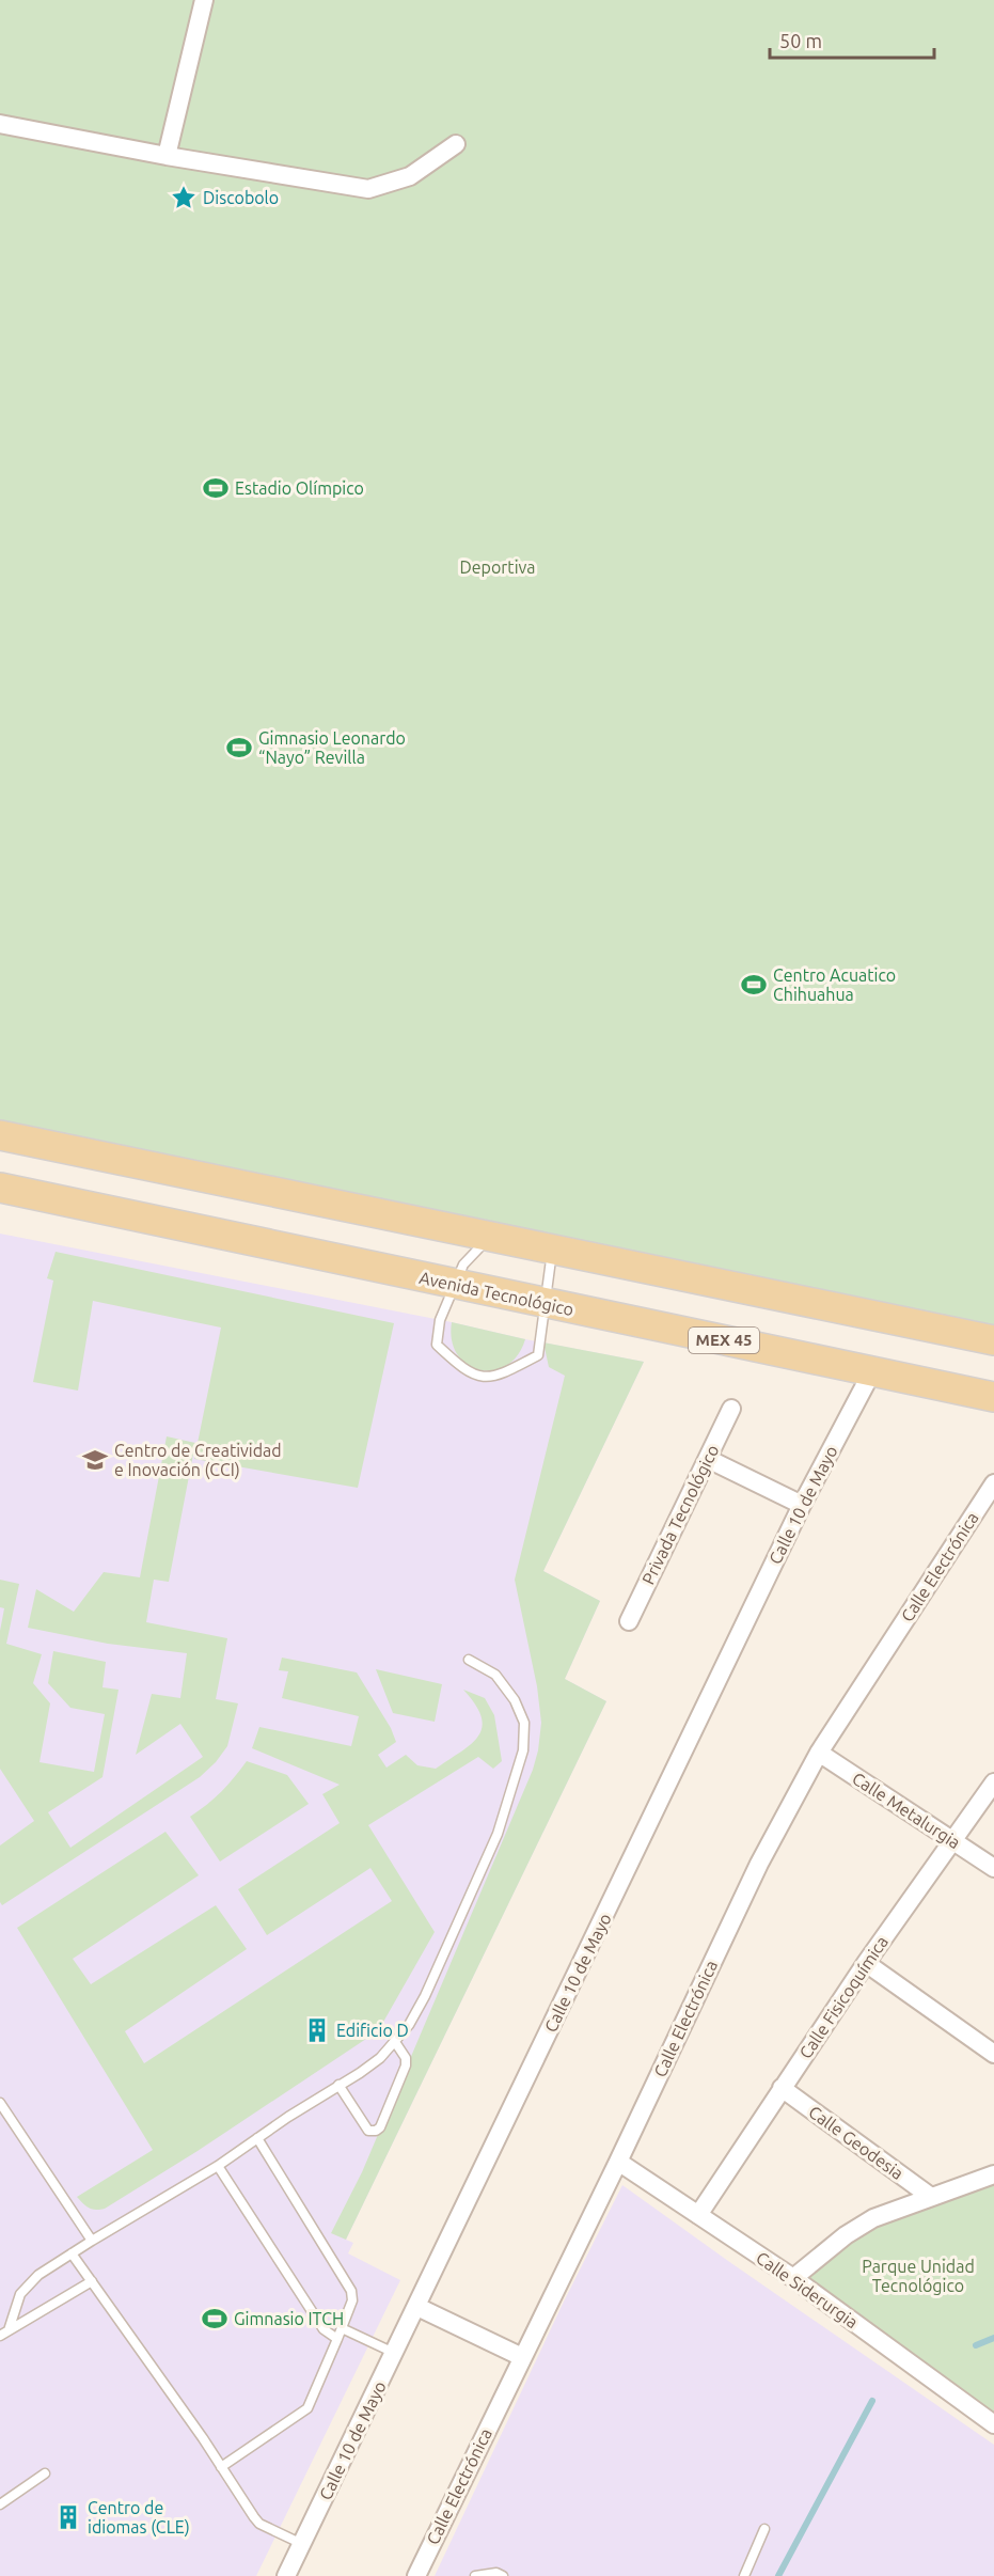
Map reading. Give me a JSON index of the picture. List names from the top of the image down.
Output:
{
  "streets": {
    "main road": ["Avenida Tecnológico", "MEX 45"],
    "street": [
      "Calle 10 de Mayo",
      "Privada Tecnológico",
      "Calle Electrónica",
      "Calle Metalurgia",
      "Calle Fisicoquímica",
      "Calle Geodesia",
      "Calle Siderurgia"
    ]
  },
  "crossings": [
    ["Avenida Tecnológico", "Calle 10 de Mayo"],
    ["Calle Electrónica", "Calle Metalurgia"],
    ["Calle Electrónica", "Calle Siderurgia"],
    ["Calle Metalurgia", "Calle Fisicoquímica"],
    ["Calle Fisicoquímica", "Calle Geodesia"],
    ["Calle Fisicoquímica", "Calle Siderurgia"]
  ],
  "parks": ["Deportiva", "Parque Unidad Tecnológico"],
  "places": {
    "place": ["Discobolo"],
    "sports": [
      "Estadio Olímpico",
      "Gimnasio Leonardo “Nayo” Revilla",
      "Centro Acuatico Chihuahua",
      "Gimnasio ITCH"
    ],
    "school or university": ["Centro de Creatividad e Inovación (CCI)"],
    "building": ["Edificio D", "Centro de idiomas (CLE)"]
  },
  "scale_bar": "50 m"
}
